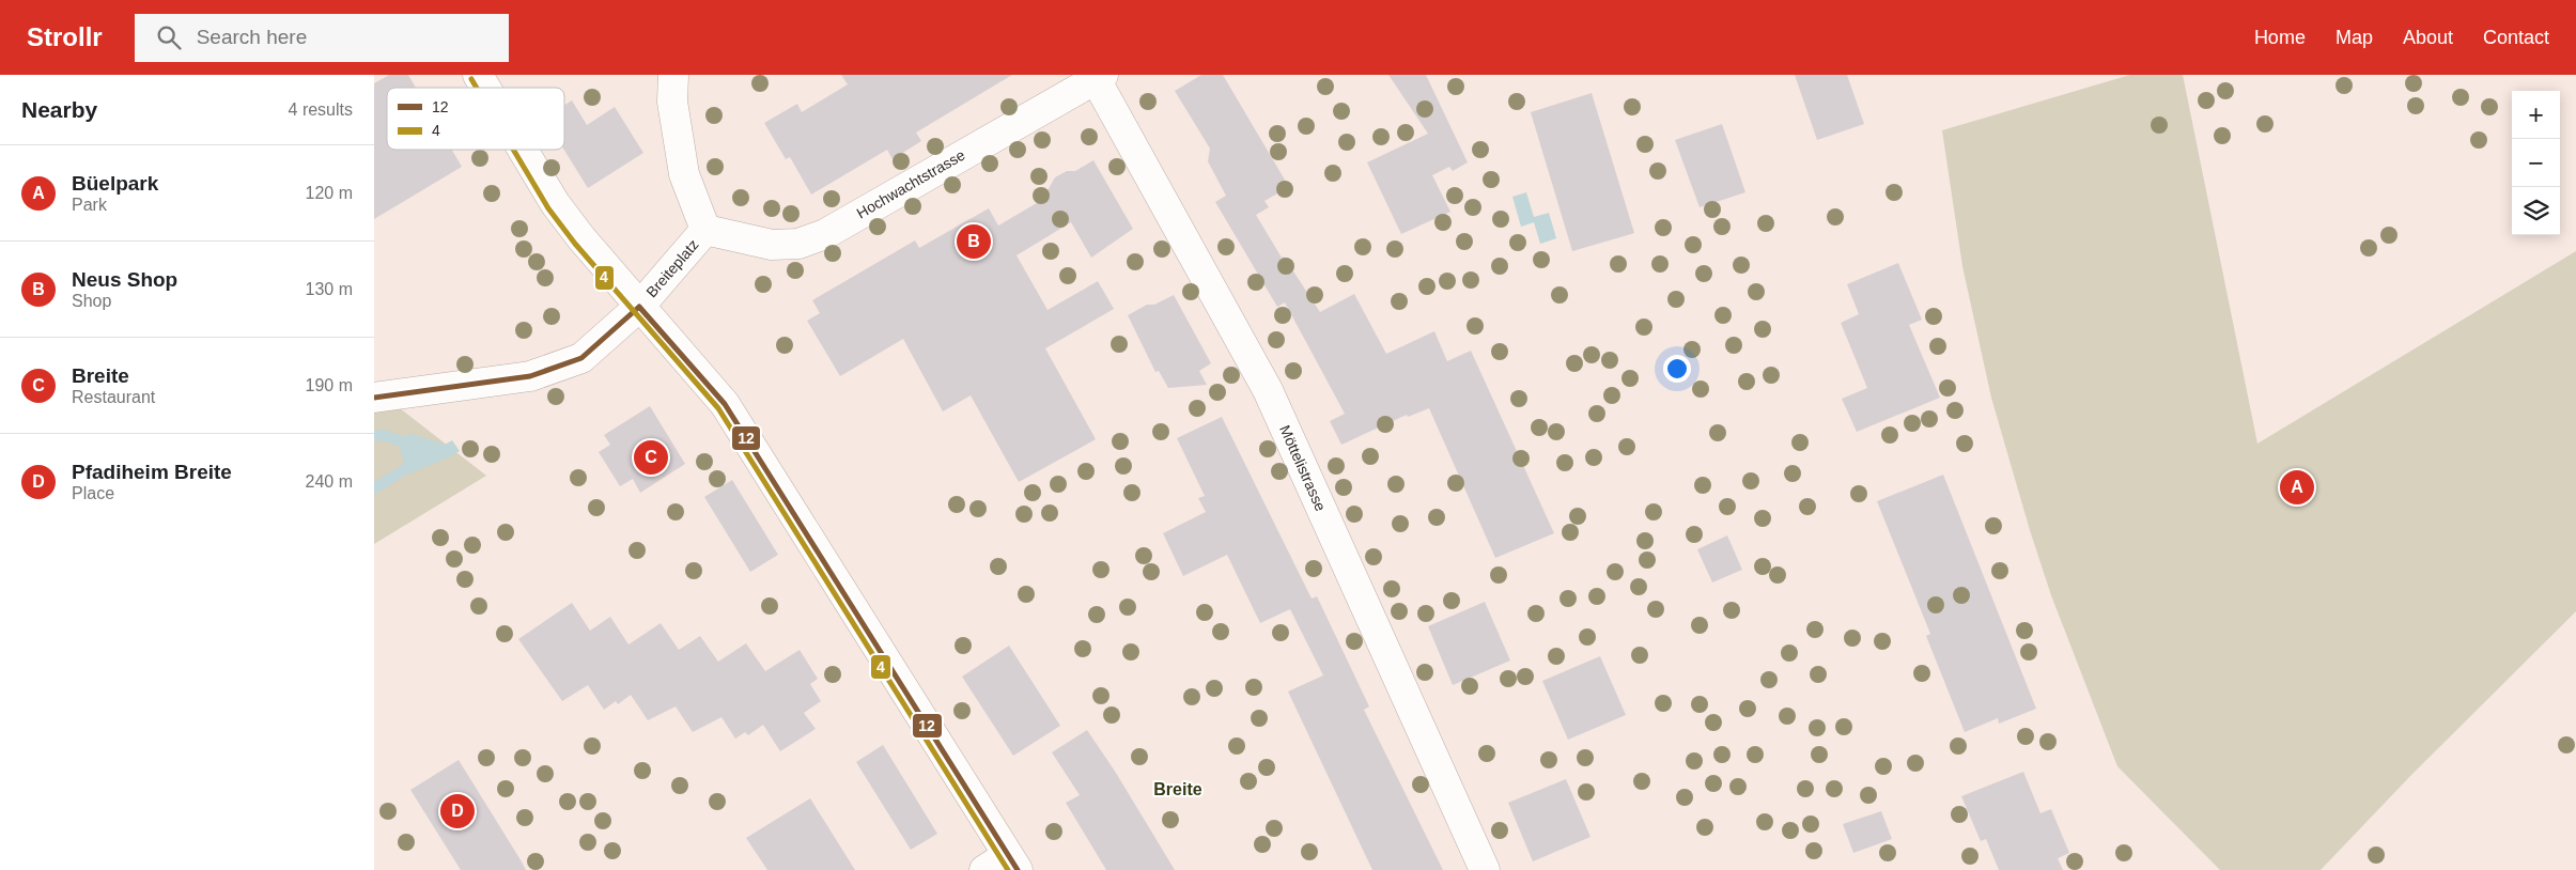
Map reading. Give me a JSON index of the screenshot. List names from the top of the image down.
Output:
{
  "streets": {
    "street": ["Hochwachtstrasse", "Breiteplatz", "Möttelistrasse"]
  },
  "crossings": [
    ["Hochwachtstrasse", "Breiteplatz"],
    ["Hochwachtstrasse", "Möttelistrasse"]
  ],
  "districts": ["Breite"],
  "lines": ["transit line 4", "transit line 12"],
  "legend": ["12", "4"],
  "page": {
    "header": "Strollr",
    "search": "Search here",
    "nav": [
      "Home",
      "Map",
      "About",
      "Contact"
    ],
    "heading": ["Nearby", "4 results"],
    "map_buttons": ["+", "−"],
    "list": [
      {
        "mark": "A",
        "name": "Büelpark",
        "note": "Park",
        "value": "120 m"
      },
      {
        "mark": "B",
        "name": "Neus Shop",
        "note": "Shop",
        "value": "130 m"
      },
      {
        "mark": "C",
        "name": "Breite",
        "note": "Restaurant",
        "value": "190 m"
      },
      {
        "mark": "D",
        "name": "Pfadiheim Breite",
        "note": "Place",
        "value": "240 m"
      }
    ],
    "pins": [
      "B",
      "C",
      "A",
      "D"
    ]
  }
}
